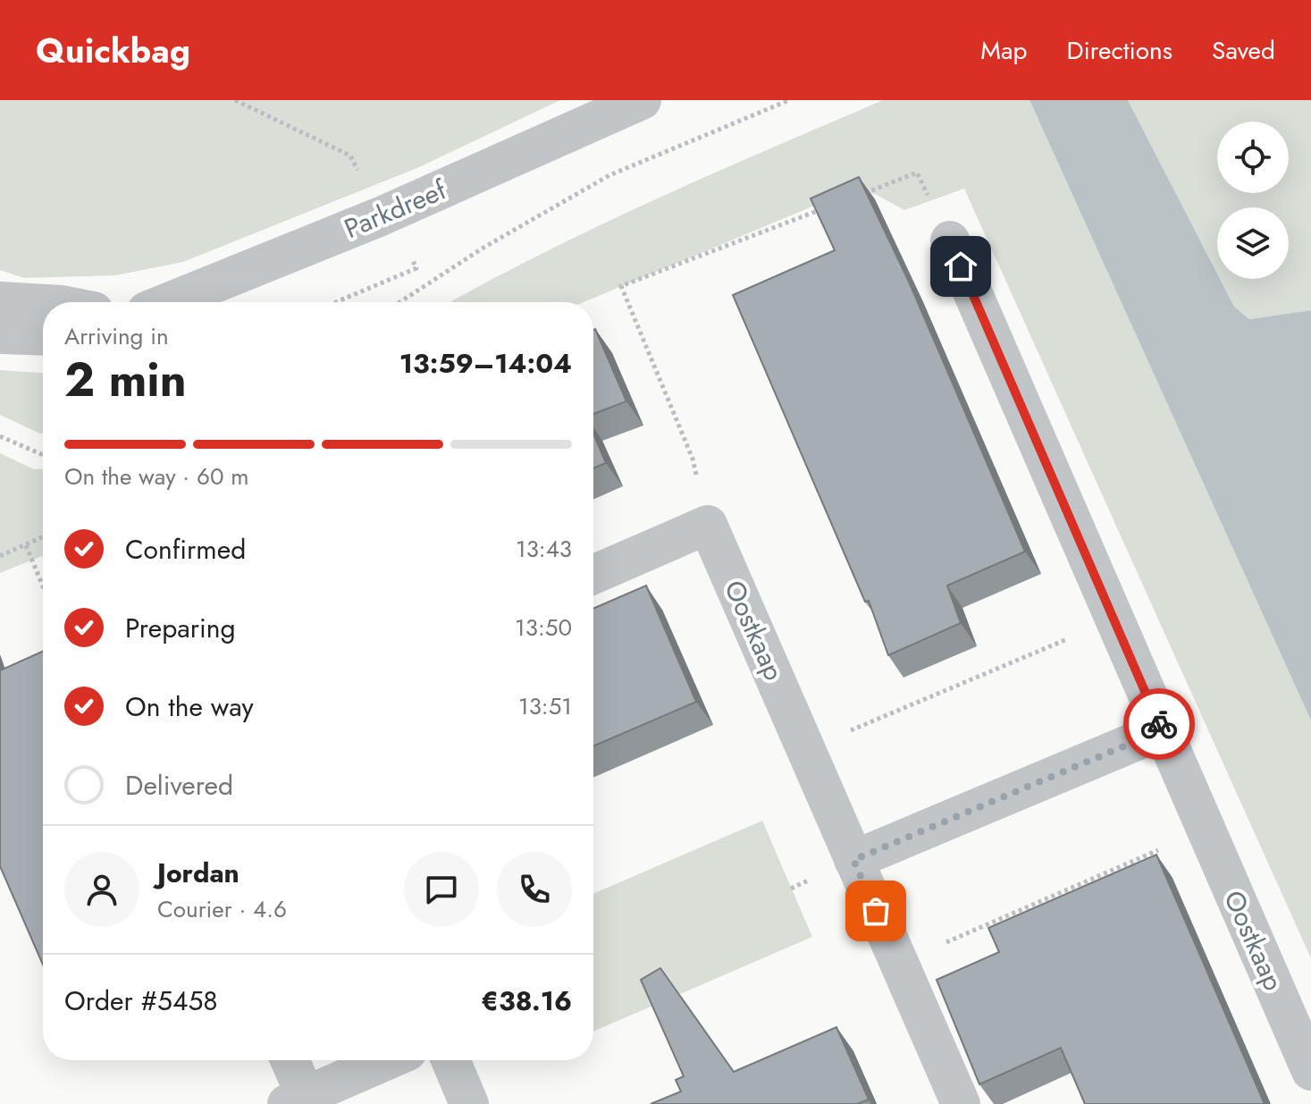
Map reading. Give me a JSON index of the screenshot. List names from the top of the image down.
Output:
{
  "streets": {
    "street": ["Parkdreef", "Oostkaap"]
  },
  "page": {
    "header": "Quickbag",
    "nav": ["Map", "Directions", "Saved"],
    "heading": ["2 min", "Arriving in", "13:59–14:04"],
    "panel": [
      "Jordan",
      "Courier · 4.6",
      "Order #5458",
      "€38.16"
    ],
    "bar": "On the way · 60 m",
    "list": [
      ["Confirmed", "13:43"],
      ["Preparing", "13:50"],
      ["On the way", "13:51"],
      "Delivered"
    ]
  }
}
